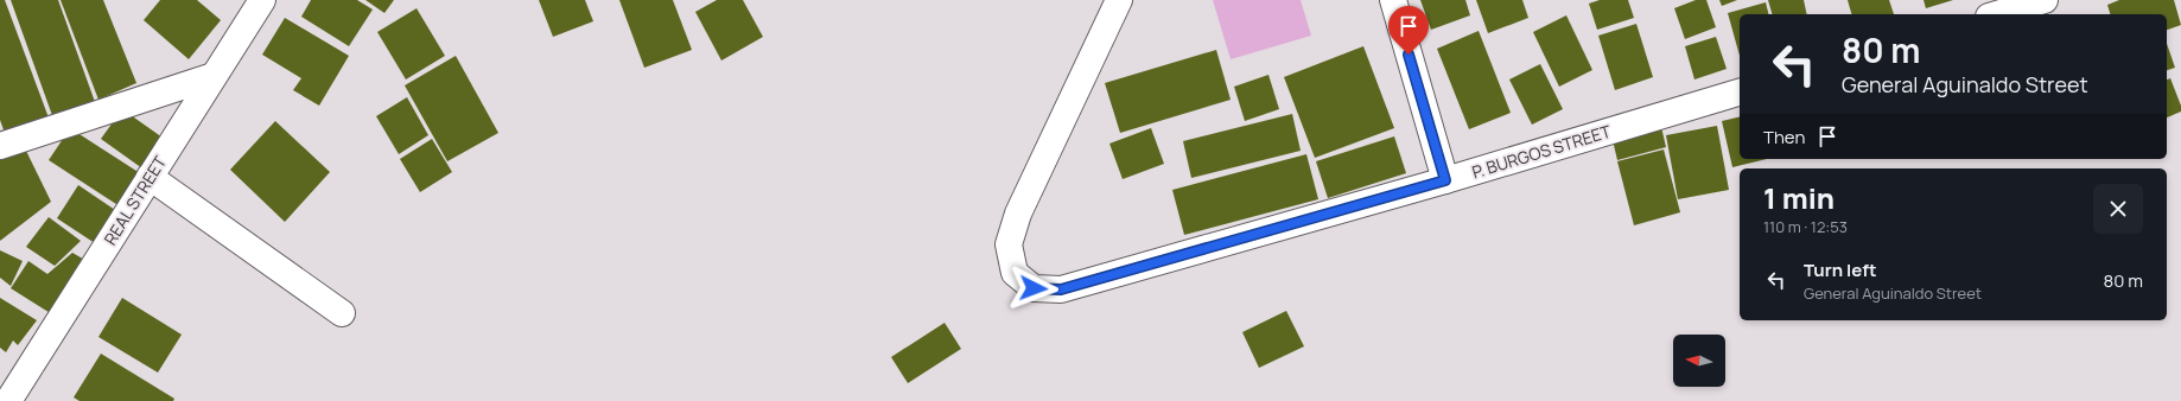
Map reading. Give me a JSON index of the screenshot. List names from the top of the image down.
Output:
{
  "streets": {
    "street": ["P. BURGOS STREET", "REAL STREET"]
  },
  "north": "left",
  "page": {
    "turn": ["80 m", "General Aguinaldo Street"],
    "then": "Then",
    "heading": ["1 min", "110 m · 12:53"],
    "list": [
      {
        "name": "Turn left",
        "note": "General Aguinaldo Street",
        "value": "80 m"
      }
    ]
  }
}
